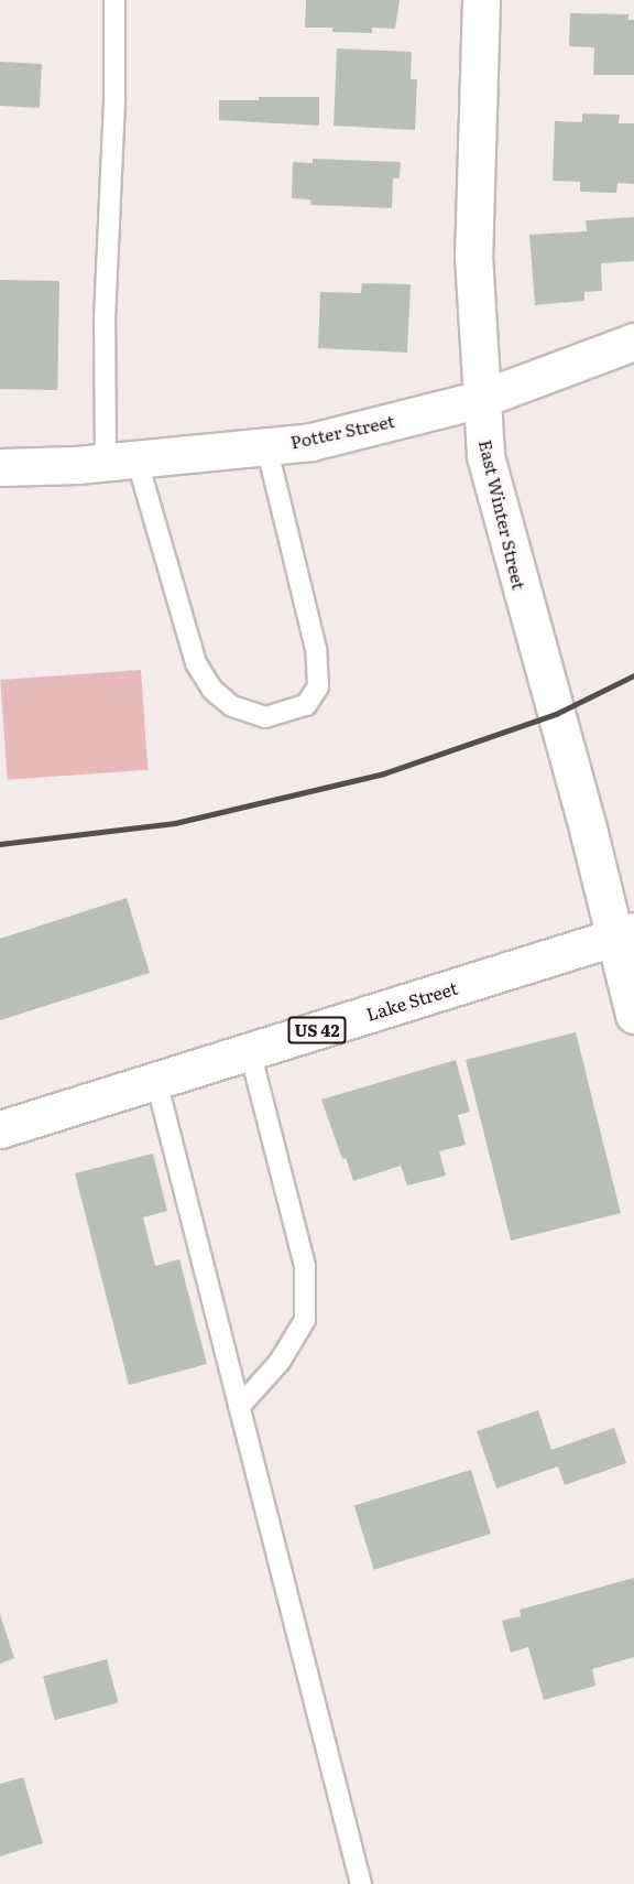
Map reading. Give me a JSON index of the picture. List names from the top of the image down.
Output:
{
  "streets": {
    "main road": [
      "Potter Street",
      "East Winter Street",
      "Lake Street",
      "US 42"
    ]
  },
  "crossings": [
    ["Potter Street", "East Winter Street"],
    ["East Winter Street", "Lake Street"]
  ]
}
